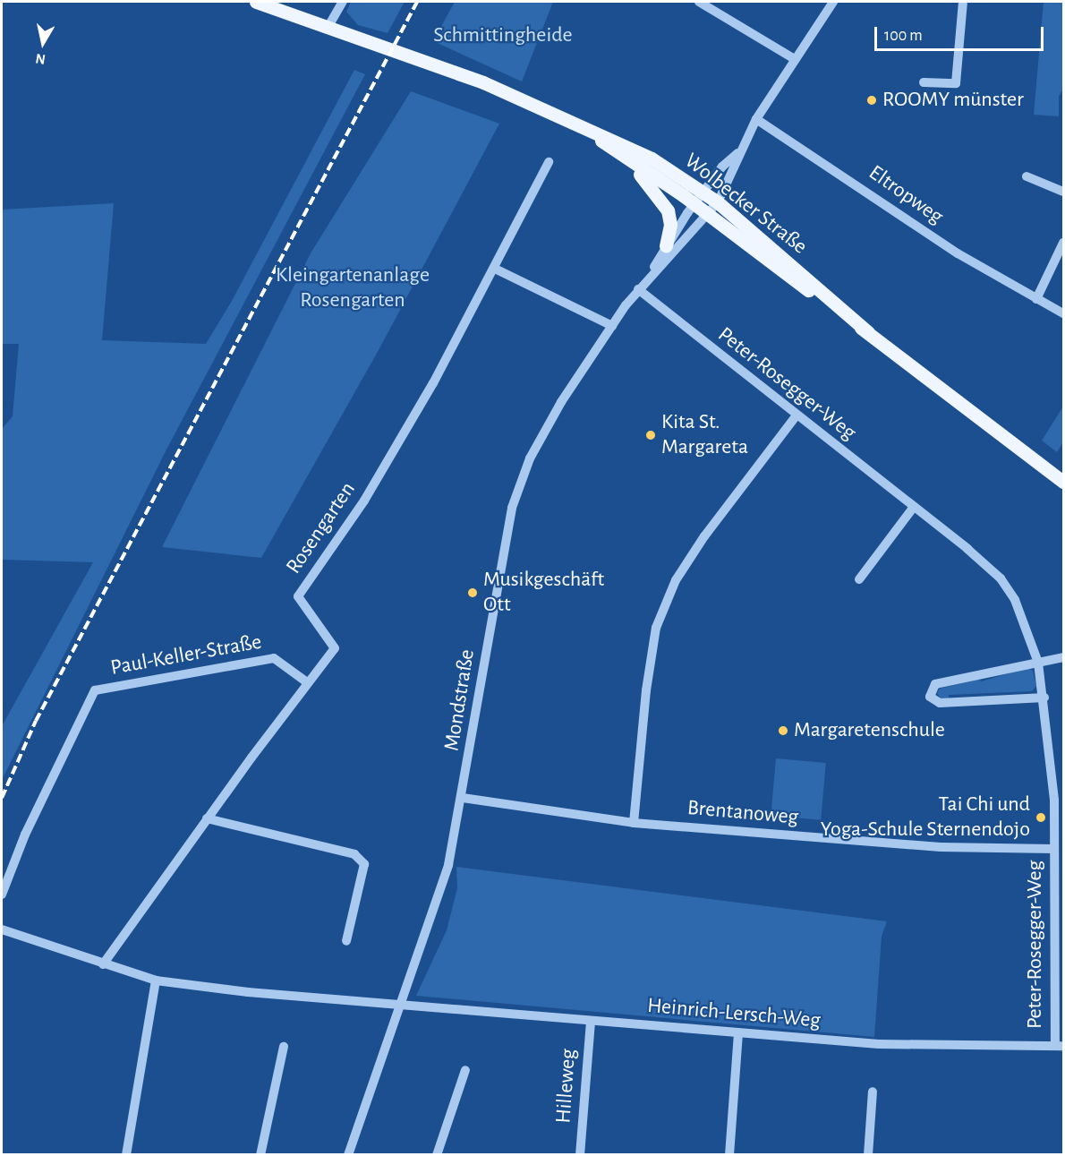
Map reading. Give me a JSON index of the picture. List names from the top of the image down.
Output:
{
  "streets": {
    "main road": ["Wolbecker Straße"],
    "street": [
      "Eltropweg",
      "Peter-Rosegger-Weg",
      "Rosengarten",
      "Paul-Keller-Straße",
      "Mondstraße",
      "Brentanoweg",
      "Heinrich-Lersch-Weg",
      "Hilleweg"
    ]
  },
  "crossings": [
    ["Wolbecker Straße", "Mondstraße"],
    ["Peter-Rosegger-Weg", "Mondstraße"],
    ["Peter-Rosegger-Weg", "Brentanoweg"],
    ["Peter-Rosegger-Weg", "Heinrich-Lersch-Weg"],
    ["Rosengarten", "Paul-Keller-Straße"],
    ["Mondstraße", "Brentanoweg"],
    ["Mondstraße", "Heinrich-Lersch-Weg"],
    ["Heinrich-Lersch-Weg", "Hilleweg"]
  ],
  "parks": ["Schmittingheide", "Kleingartenanlage Rosengarten"],
  "places": [
    "ROOMY münster",
    "Kita St. Margareta",
    "Musikgeschäft Ott",
    "Margaretenschule",
    "Tai Chi und Yoga-Schule Sternendojo"
  ],
  "scale_bar": "100 m",
  "north": "bottom"
}
